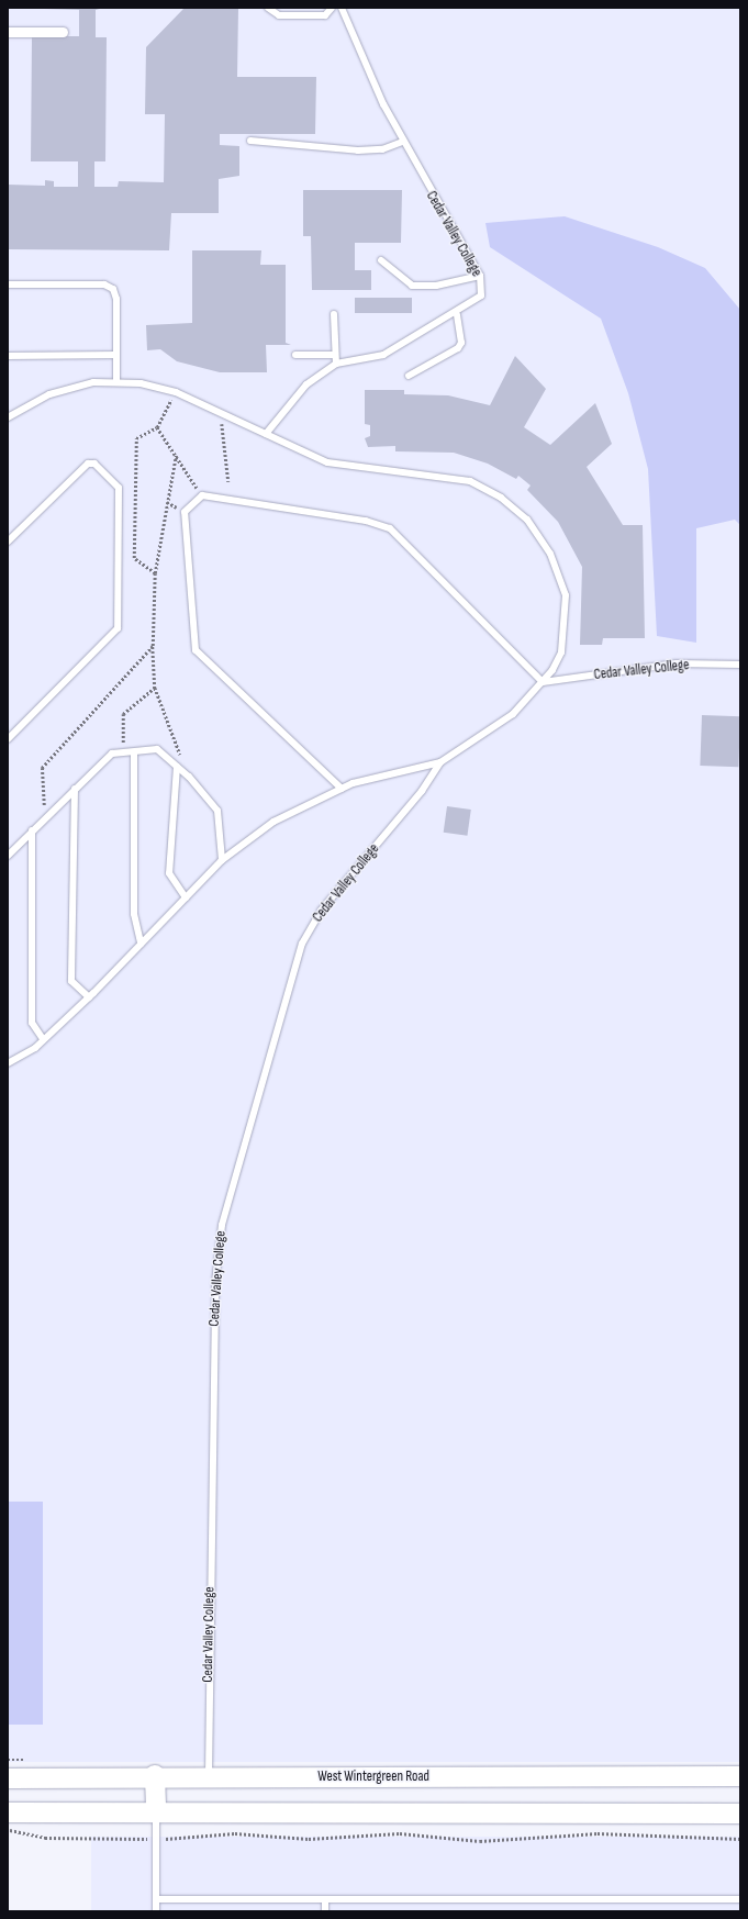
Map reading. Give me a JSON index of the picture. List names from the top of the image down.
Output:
{
  "streets": {
    "main road": ["West Wintergreen Road"],
    "lane": ["Cedar Valley College"]
  },
  "crossings": [
    ["Cedar Valley College", "West Wintergreen Road"]
  ]
}
